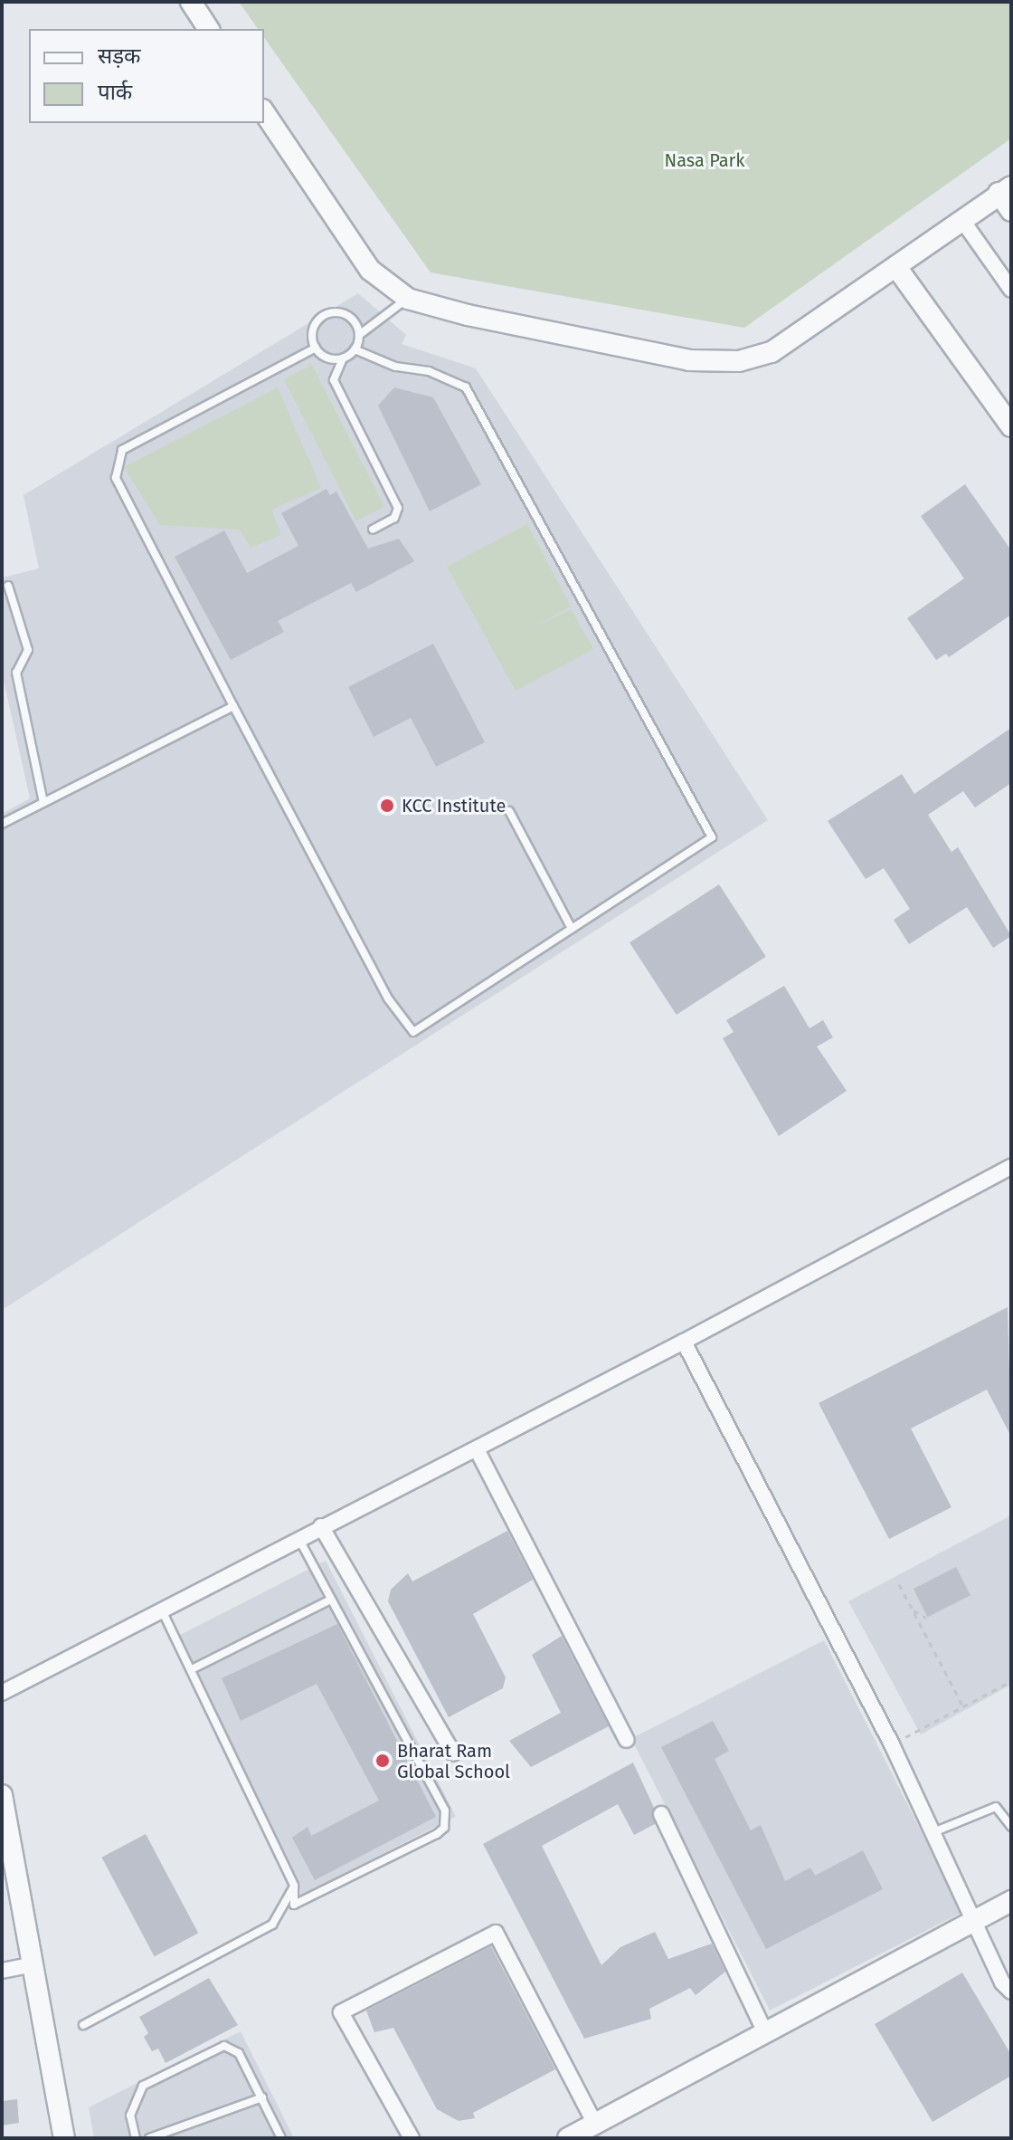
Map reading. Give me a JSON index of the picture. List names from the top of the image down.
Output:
{
  "parks": ["Nasa Park"],
  "places": ["KCC Institute", "Bharat Ram Global School"],
  "legend": ["सड़क", "पार्क"]
}
